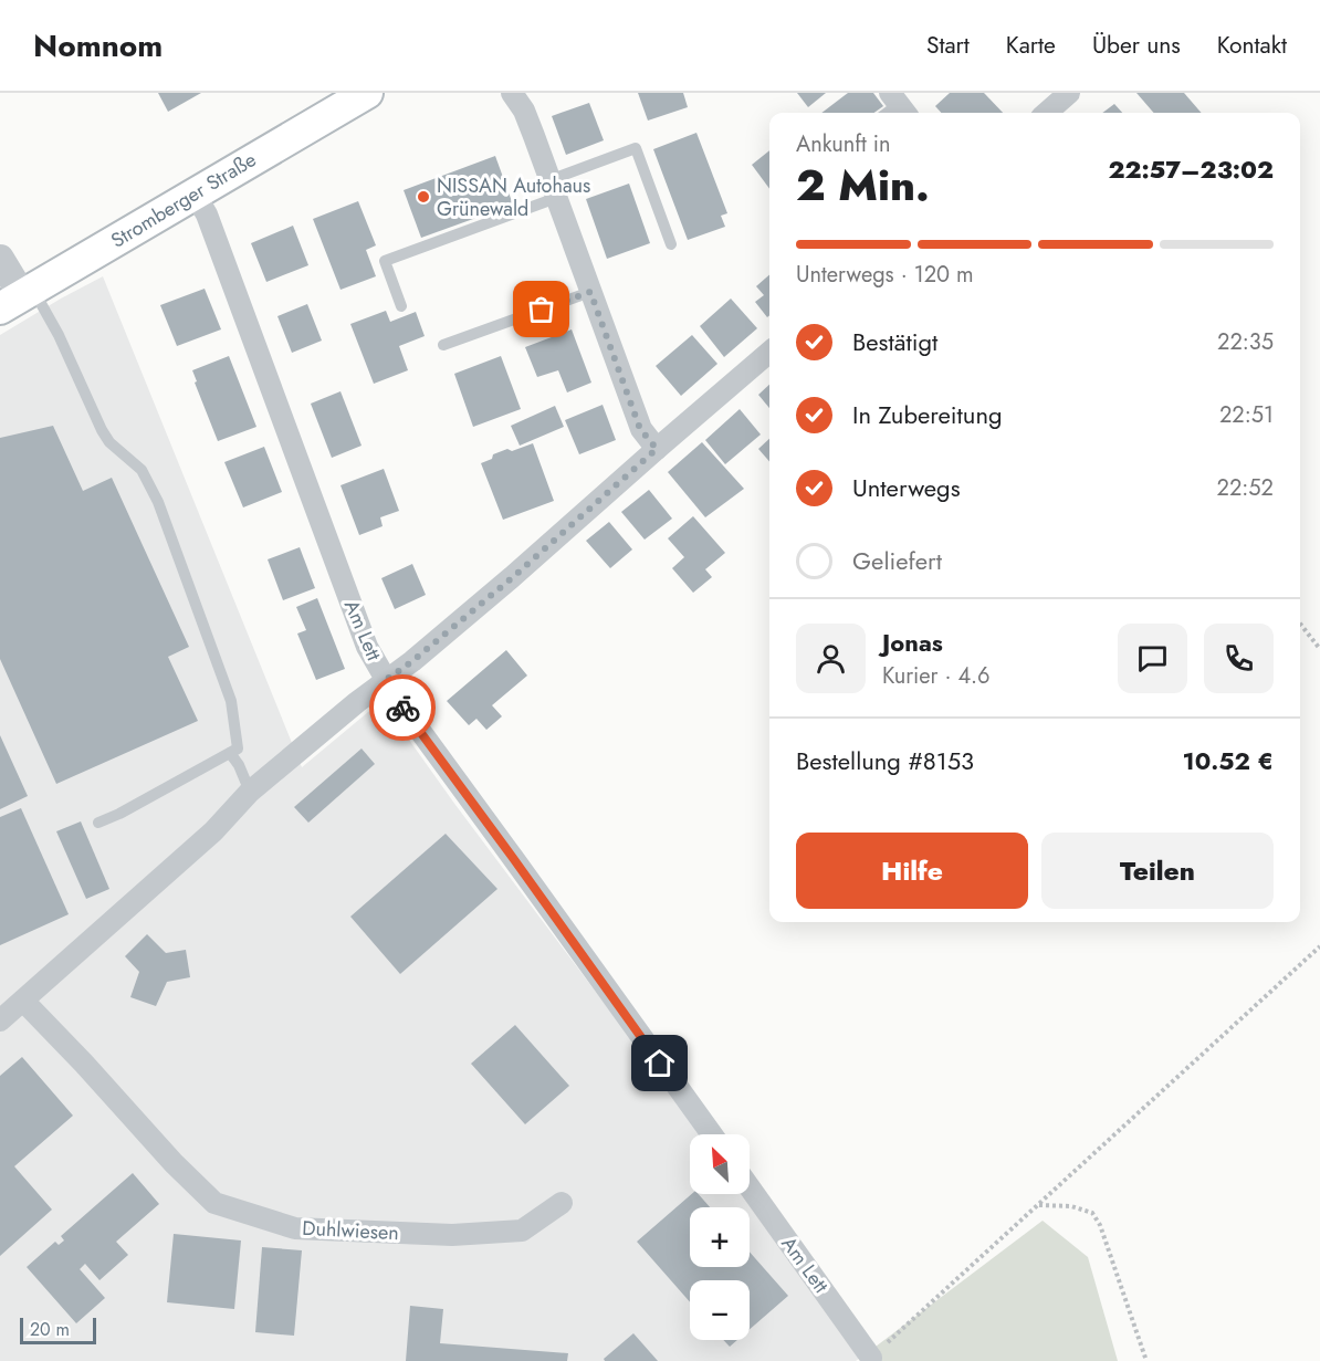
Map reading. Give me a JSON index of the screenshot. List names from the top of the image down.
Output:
{
  "streets": {
    "main road": ["Stromberger Straße"],
    "street": ["Am Lett", "Duhlwiesen"]
  },
  "crossings": [
    ["Stromberger Straße", "Am Lett"]
  ],
  "places": ["NISSAN Autohaus Grünewald"],
  "scale_bar": "20 m",
  "north": "top left",
  "page": {
    "header": "Nomnom",
    "nav": [
      "Start",
      "Karte",
      "Über uns",
      "Kontakt"
    ],
    "heading": ["2 Min.", "Ankunft in", "22:57–23:02"],
    "panel": [
      "Jonas",
      "Kurier · 4.6",
      "Bestellung #8153",
      "10.52 €"
    ],
    "bar": "Unterwegs · 120 m",
    "list": [
      ["Bestätigt", "22:35"],
      ["In Zubereitung", "22:51"],
      ["Unterwegs", "22:52"],
      "Geliefert"
    ],
    "buttons": ["Hilfe", "Teilen"],
    "map_buttons": ["+", "−"],
    "scale": "20 m"
  }
}
